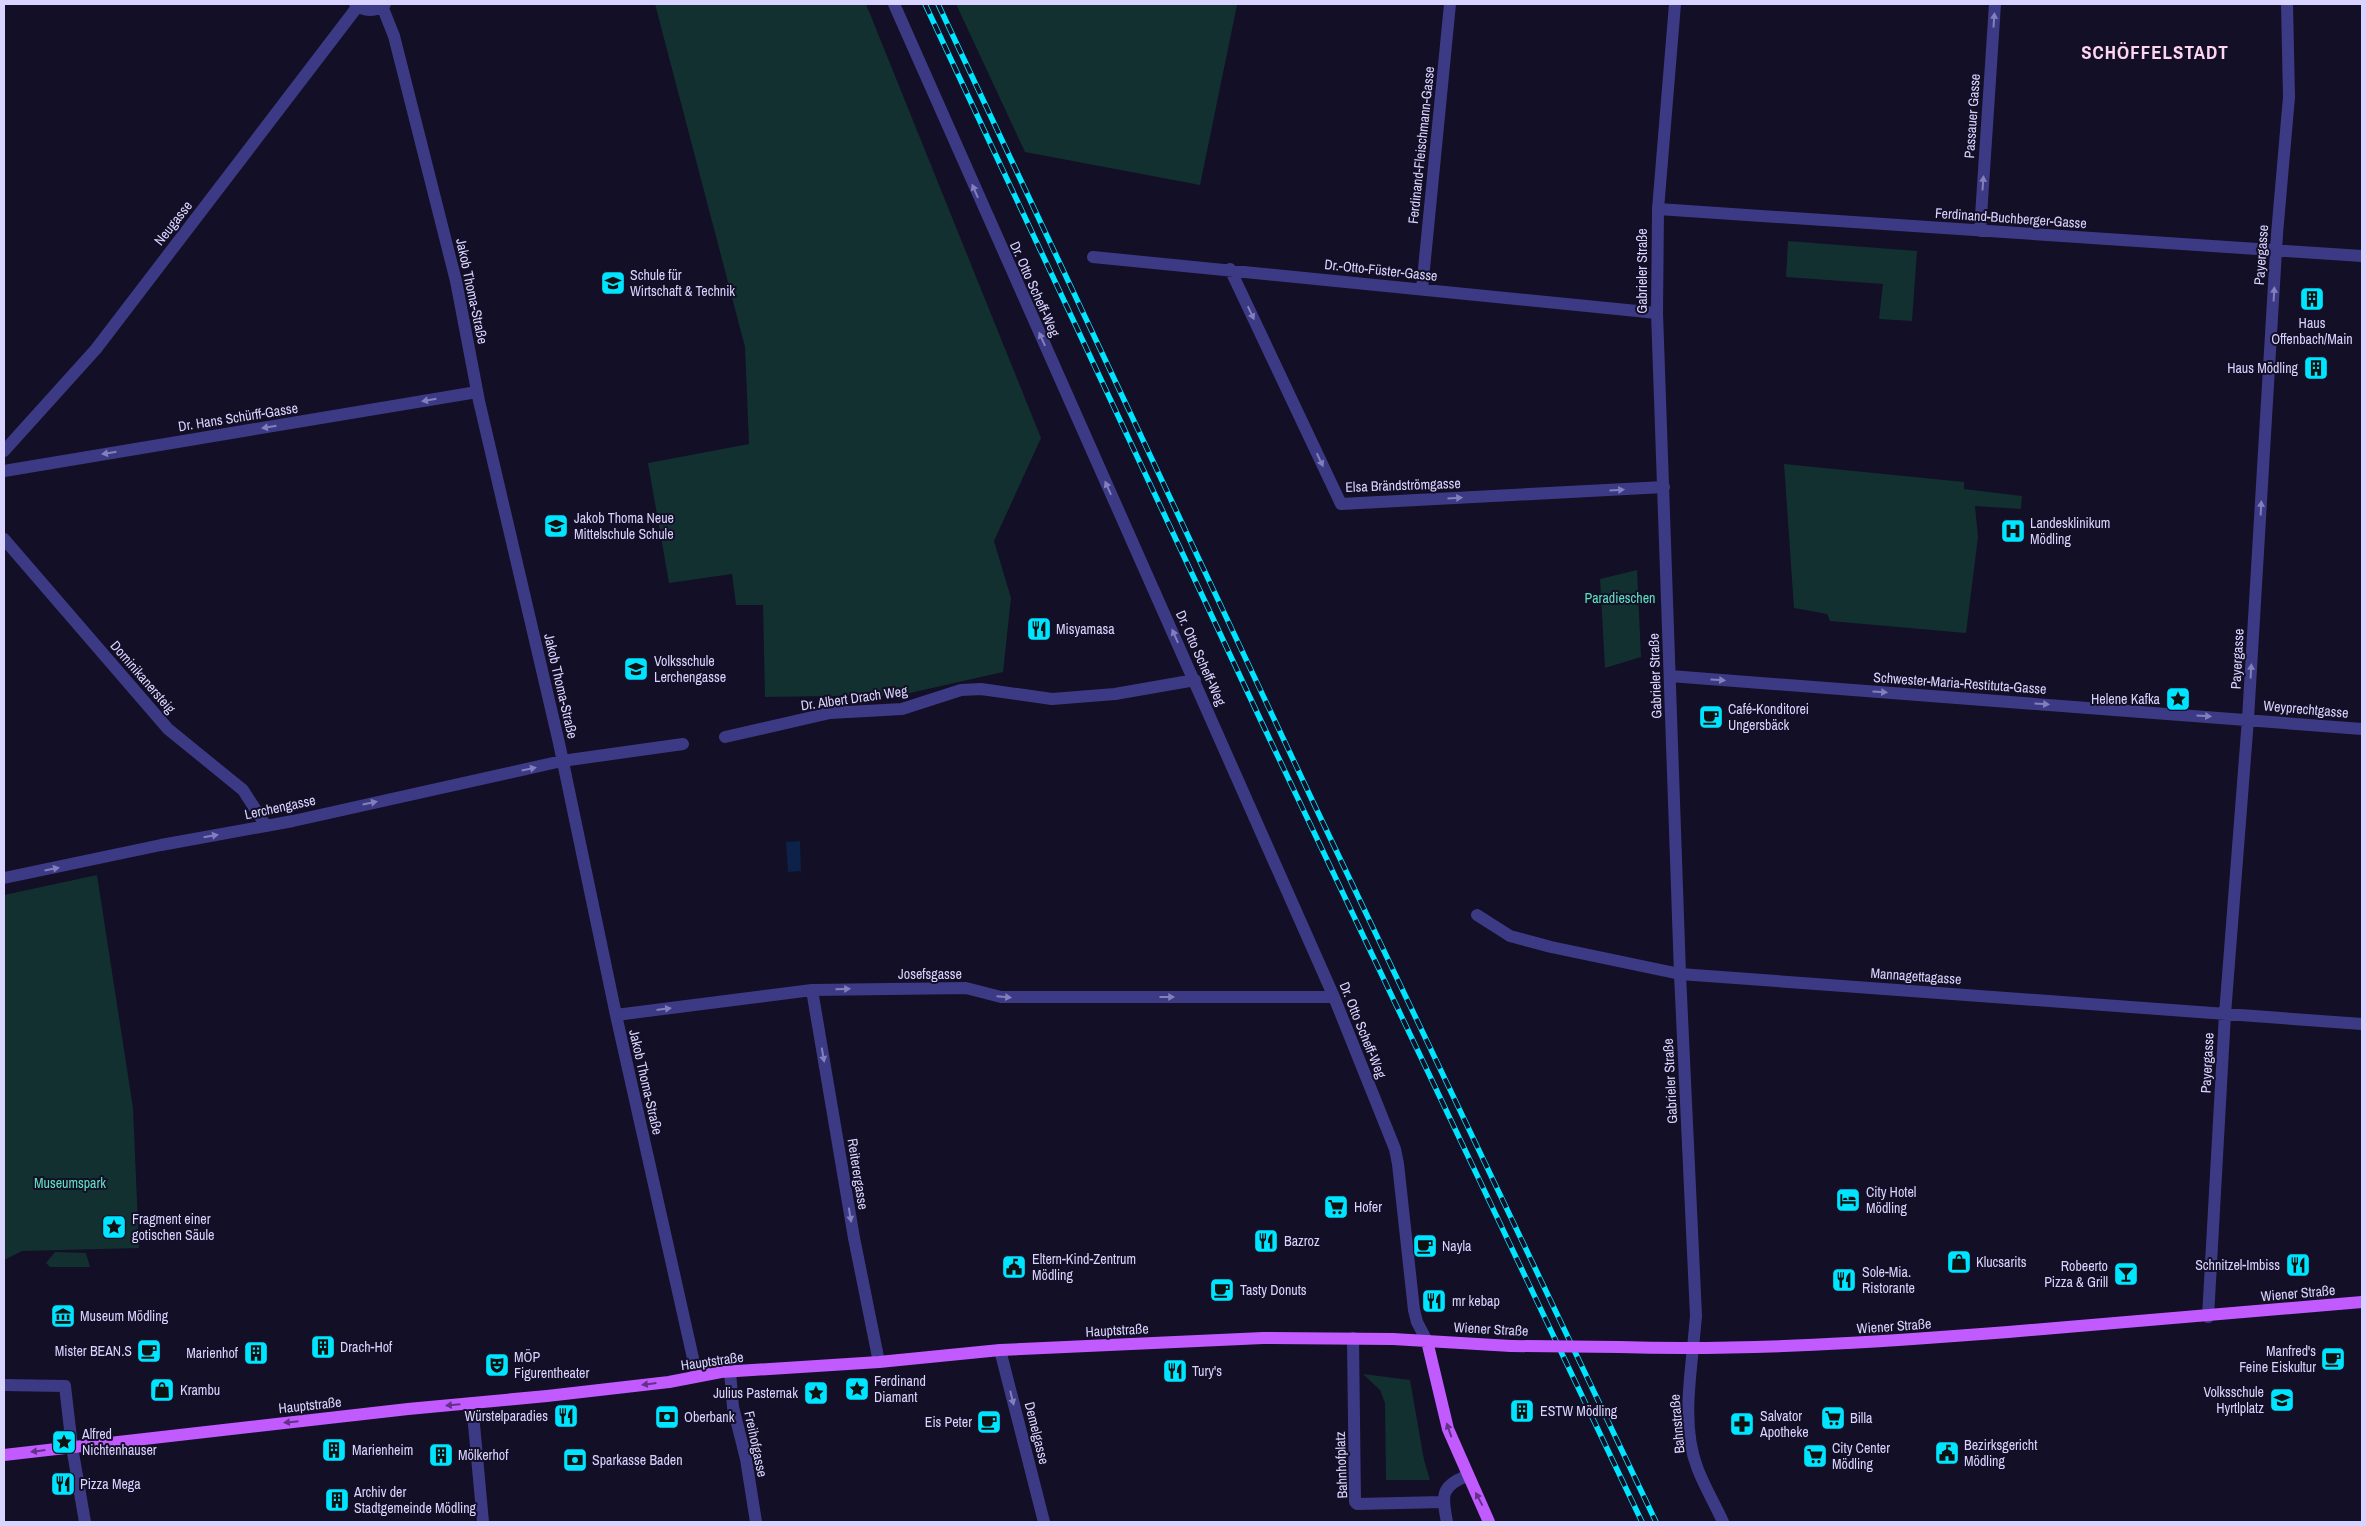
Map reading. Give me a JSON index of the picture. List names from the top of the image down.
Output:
{
  "streets": {
    "main road": ["Wiener Straße", "Hauptstraße"],
    "street": [
      "Passauer Gasse",
      "Ferdinand-Fleischmann-Gasse",
      "Ferdinand-Buchberger-Gasse",
      "Neugasse",
      "Payergasse",
      "Dr.-Otto-Füster-Gasse",
      "Gabrieler Straße",
      "Dr. Otto Scheff-Weg",
      "Jakob Thoma-Straße",
      "Dr. Hans Schürff-Gasse",
      "Elsa Brändströmgasse",
      "Dominikanersteig",
      "Schwester-Maria-Restituta-Gasse",
      "Dr. Albert Drach Weg",
      "Weyprechtgasse",
      "Lerchengasse",
      "Josefsgasse",
      "Mannagettagasse",
      "Reiterergasse",
      "Bahnstraße",
      "Demelgasse",
      "Freihofgasse",
      "Bahnhofplatz"
    ]
  },
  "crossings": [
    ["Passauer Gasse", "Ferdinand-Buchberger-Gasse"],
    ["Ferdinand-Fleischmann-Gasse", "Dr.-Otto-Füster-Gasse"],
    ["Ferdinand-Buchberger-Gasse", "Payergasse"],
    ["Ferdinand-Buchberger-Gasse", "Gabrieler Straße"],
    ["Payergasse", "Schwester-Maria-Restituta-Gasse"],
    ["Payergasse", "Weyprechtgasse"],
    ["Payergasse", "Mannagettagasse"],
    ["Payergasse", "Wiener Straße"],
    ["Dr.-Otto-Füster-Gasse", "Gabrieler Straße"],
    ["Dr.-Otto-Füster-Gasse", "Elsa Brändströmgasse"],
    ["Gabrieler Straße", "Elsa Brändströmgasse"],
    ["Gabrieler Straße", "Schwester-Maria-Restituta-Gasse"],
    ["Gabrieler Straße", "Mannagettagasse"],
    ["Gabrieler Straße", "Wiener Straße"],
    ["Gabrieler Straße", "Bahnstraße"],
    ["Dr. Otto Scheff-Weg", "Dr. Albert Drach Weg"],
    ["Dr. Otto Scheff-Weg", "Josefsgasse"],
    ["Dr. Otto Scheff-Weg", "Wiener Straße"],
    ["Dr. Otto Scheff-Weg", "Hauptstraße"],
    ["Jakob Thoma-Straße", "Dr. Hans Schürff-Gasse"],
    ["Jakob Thoma-Straße", "Lerchengasse"],
    ["Jakob Thoma-Straße", "Josefsgasse"],
    ["Jakob Thoma-Straße", "Hauptstraße"],
    ["Dominikanersteig", "Lerchengasse"],
    ["Schwester-Maria-Restituta-Gasse", "Weyprechtgasse"],
    ["Josefsgasse", "Reiterergasse"],
    ["Reiterergasse", "Hauptstraße"],
    ["Wiener Straße", "Hauptstraße"],
    ["Wiener Straße", "Bahnstraße"],
    ["Hauptstraße", "Demelgasse"],
    ["Hauptstraße", "Freihofgasse"],
    ["Hauptstraße", "Bahnhofplatz"]
  ],
  "one_way": [
    "Passauer Gasse",
    "Payergasse",
    "Dr. Otto Scheff-Weg",
    "Dr. Hans Schürff-Gasse",
    "Elsa Brändströmgasse",
    "Schwester-Maria-Restituta-Gasse",
    "Lerchengasse",
    "Josefsgasse",
    "Reiterergasse",
    "Hauptstraße",
    "Demelgasse"
  ],
  "districts": ["SCHÖFFELSTADT"],
  "parks": ["Paradieschen", "Museumspark"],
  "places": {
    "school or university": [
      "Schule für Wirtschaft & Technik",
      "Jakob Thoma Neue Mittelschule Schule",
      "Volksschule Lerchengasse",
      "Volksschule Hyrtlplatz"
    ],
    "building": [
      "Haus Offenbach/Main",
      "Haus Mödling",
      "Drach-Hof",
      "Marienhof",
      "ESTW Mödling",
      "Marienheim",
      "Mölkerhof",
      "Archiv der Stadtgemeinde Mödling"
    ],
    "hospital": ["Landesklinikum Mödling"],
    "restaurant": [
      "Misyamasa",
      "Bazroz",
      "Schnitzel-Imbiss",
      "Sole-Mia. Ristorante",
      "mr kebap",
      "Tury's",
      "Würstelparadies",
      "Pizza Mega"
    ],
    "place": [
      "Helene Kafka",
      "Fragment einer gotischen Säule",
      "Ferdinand Diamant",
      "Julius Pasternak",
      "Alfred Nichtenhauser"
    ],
    "cafe": [
      "Café-Konditorei Ungersbäck",
      "Nayla",
      "Tasty Donuts",
      "Mister BEAN.S",
      "Manfred's Feine Eiskultur",
      "Eis Peter"
    ],
    "hotel": ["City Hotel Mödling"],
    "supermarket": ["Hofer", "Billa", "City Center Mödling"],
    "shop": ["Klucsarits", "Krambu"],
    "public building": ["Eltern-Kind-Zentrum Mödling", "Bezirksgericht Mödling"],
    "bar": ["Robeerto Pizza & Grill"],
    "museum": ["Museum Mödling"],
    "theatre": ["MÖP Figurentheater"],
    "bank": ["Oberbank", "Sparkasse Baden"],
    "pharmacy": ["Salvator Apotheke"]
  }
}
